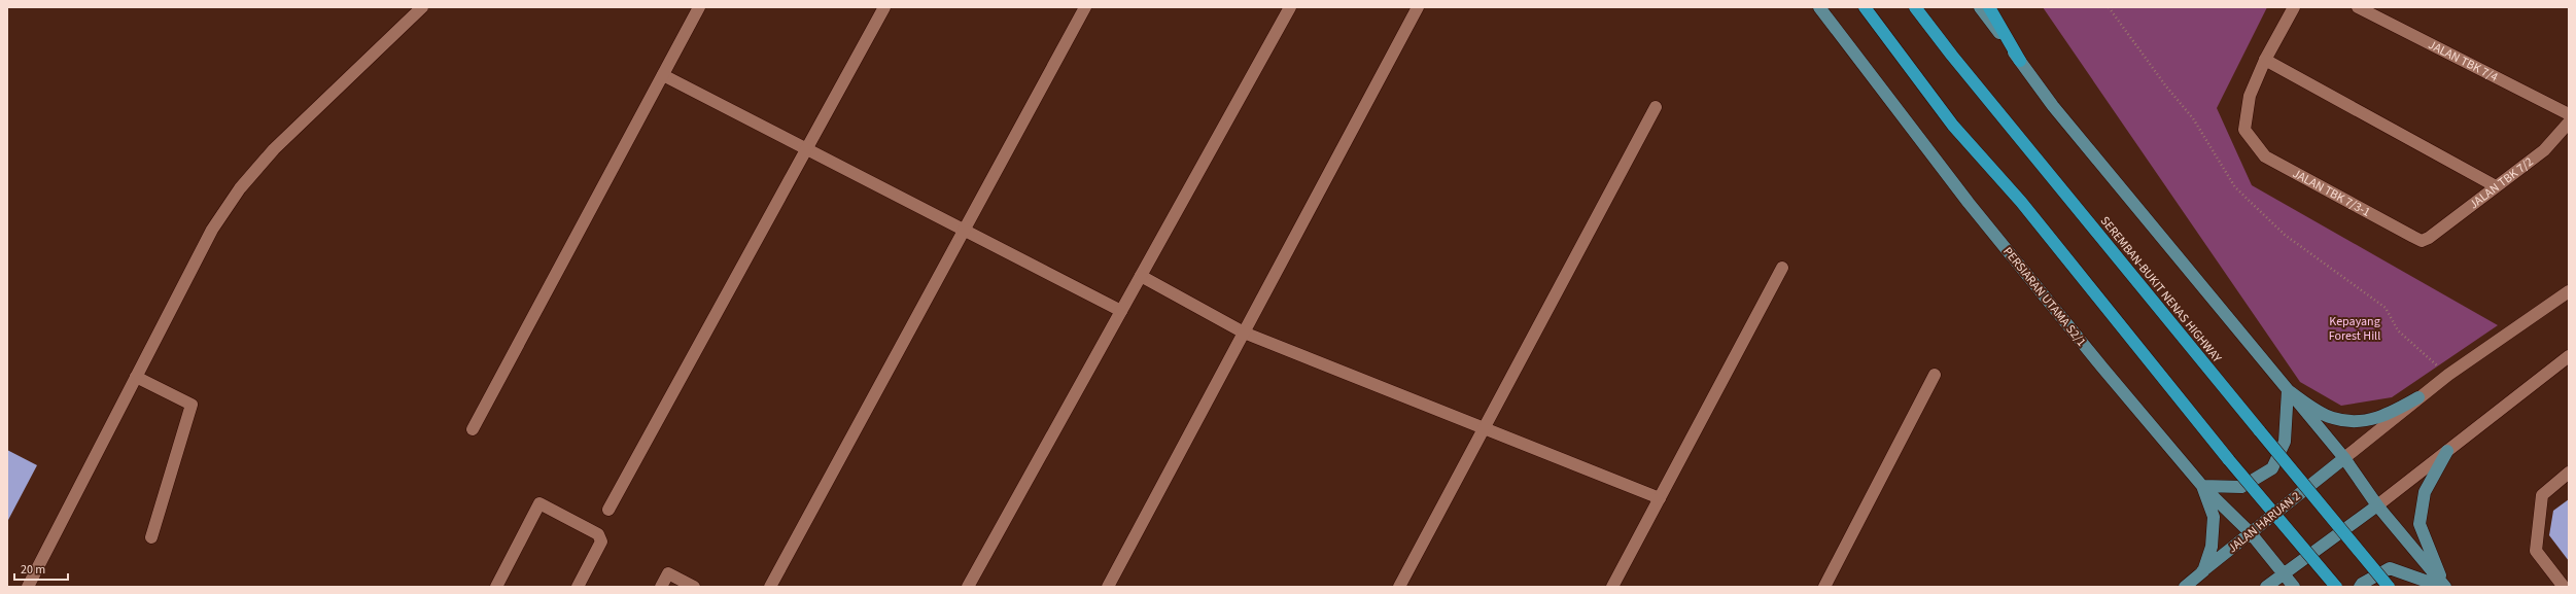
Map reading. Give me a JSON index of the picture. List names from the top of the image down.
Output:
{
  "streets": {
    "highway": ["SEREMBAN-BUKIT NENAS HIGHWAY"],
    "main road": ["PERSIARAN UTAMA S2/1", "JALAN HARUAN 2"],
    "street": ["JALAN TBK 7/4", "JALAN TBK 7/2", "JALAN TBK 7/3-1"]
  },
  "crossings": [
    ["JALAN TBK 7/2", "JALAN TBK 7/3-1"],
    ["PERSIARAN UTAMA S2/1", "JALAN HARUAN 2"]
  ],
  "parks": ["Kepayang Forest Hill"],
  "scale_bar": "20 m"
}
